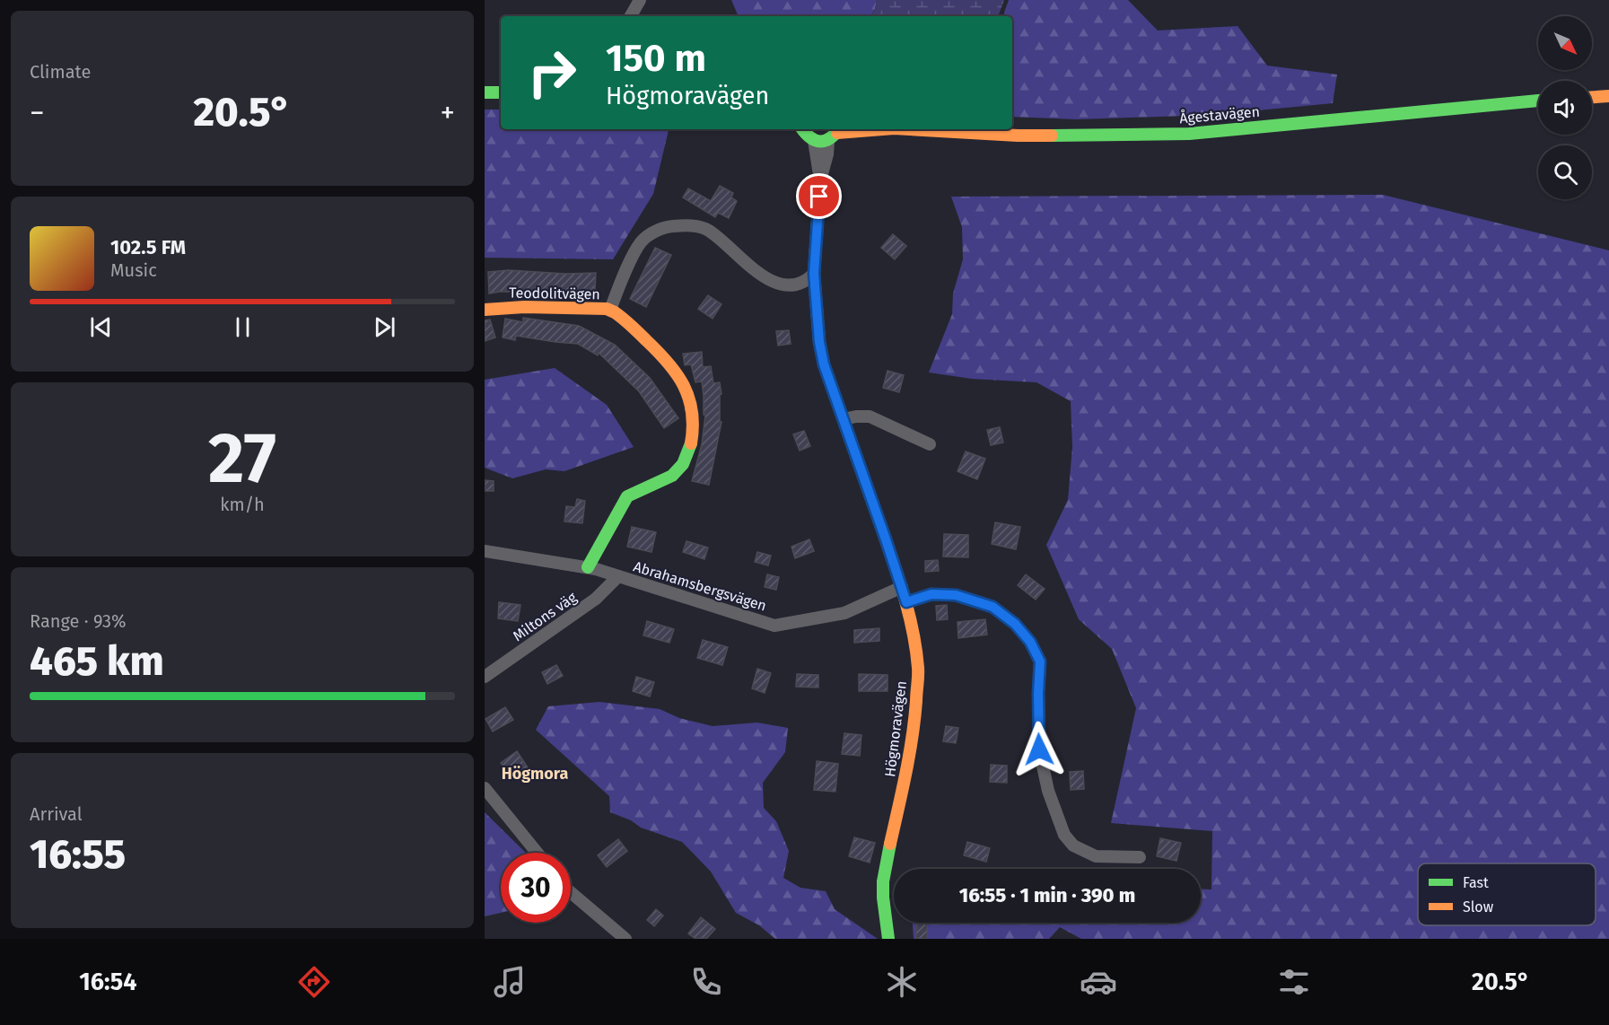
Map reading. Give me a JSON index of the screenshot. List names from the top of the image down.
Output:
{
  "streets": {
    "street": [
      "Ågestavägen",
      "Teodolitvägen",
      "Abrahamsbergsvägen",
      "Miltons väg",
      "Högmoravägen"
    ]
  },
  "crossings": [
    ["Ågestavägen", "Högmoravägen"],
    ["Teodolitvägen", "Abrahamsbergsvägen"],
    ["Abrahamsbergsvägen", "Miltons väg"],
    ["Abrahamsbergsvägen", "Högmoravägen"]
  ],
  "districts": ["Högmora"],
  "legend": ["Fast", "Slow"],
  "north": "bottom right",
  "page": {
    "tile": [
      "Climate",
      ["27", "km/h"],
      ["Range · 93%", "465 km"],
      ["Arrival", "16:55"]
    ],
    "turn": ["150 m", "Högmoravägen"],
    "heat": ["−", "20.5°", "+"],
    "song": ["102.5 FM", "Music"],
    "limit": "30",
    "trip": "16:55 · 1 min · 390 m",
    "tabs": ["16:54", "20.5°"]
  }
}
